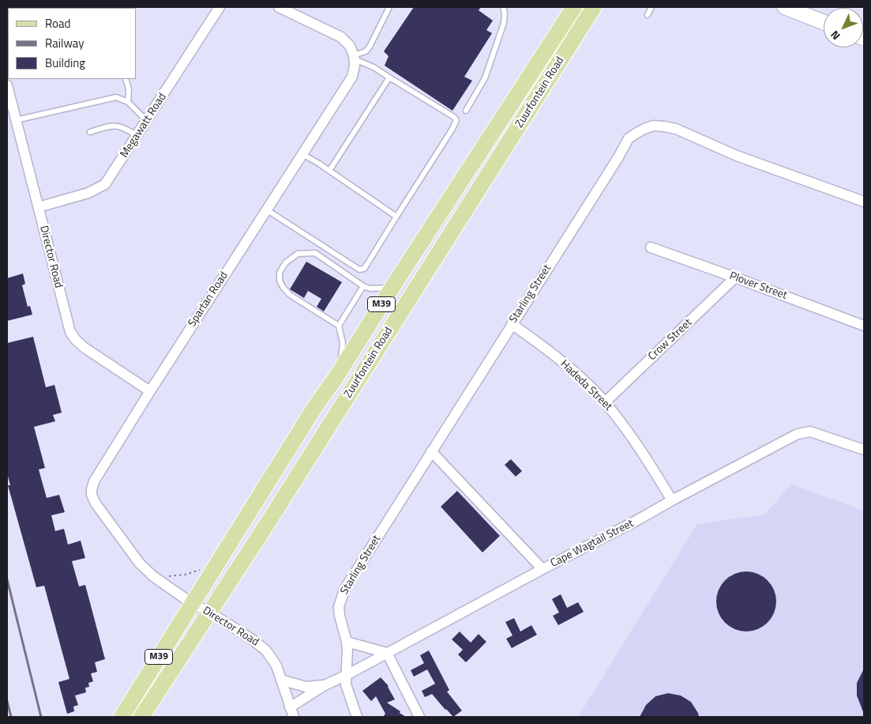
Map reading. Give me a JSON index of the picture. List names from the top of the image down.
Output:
{
  "streets": {
    "main road": ["Zuurfontein Road", "M39"],
    "street": [
      "Megawatt Road",
      "Director Road",
      "Plover Street",
      "Starling Street",
      "Spartan Road",
      "Crow Street",
      "Hadeda Street",
      "Cape Wagtail Street"
    ]
  },
  "crossings": [
    ["Zuurfontein Road", "Director Road"],
    ["Zuurfontein Road", "Spartan Road"],
    ["Megawatt Road", "Director Road"],
    ["Director Road", "Spartan Road"],
    ["Plover Street", "Crow Street"],
    ["Starling Street", "Hadeda Street"],
    ["Starling Street", "Cape Wagtail Street"],
    ["Crow Street", "Hadeda Street"],
    ["Hadeda Street", "Cape Wagtail Street"]
  ],
  "legend": ["Road", "Railway", "Building"],
  "north": "bottom left"
}
